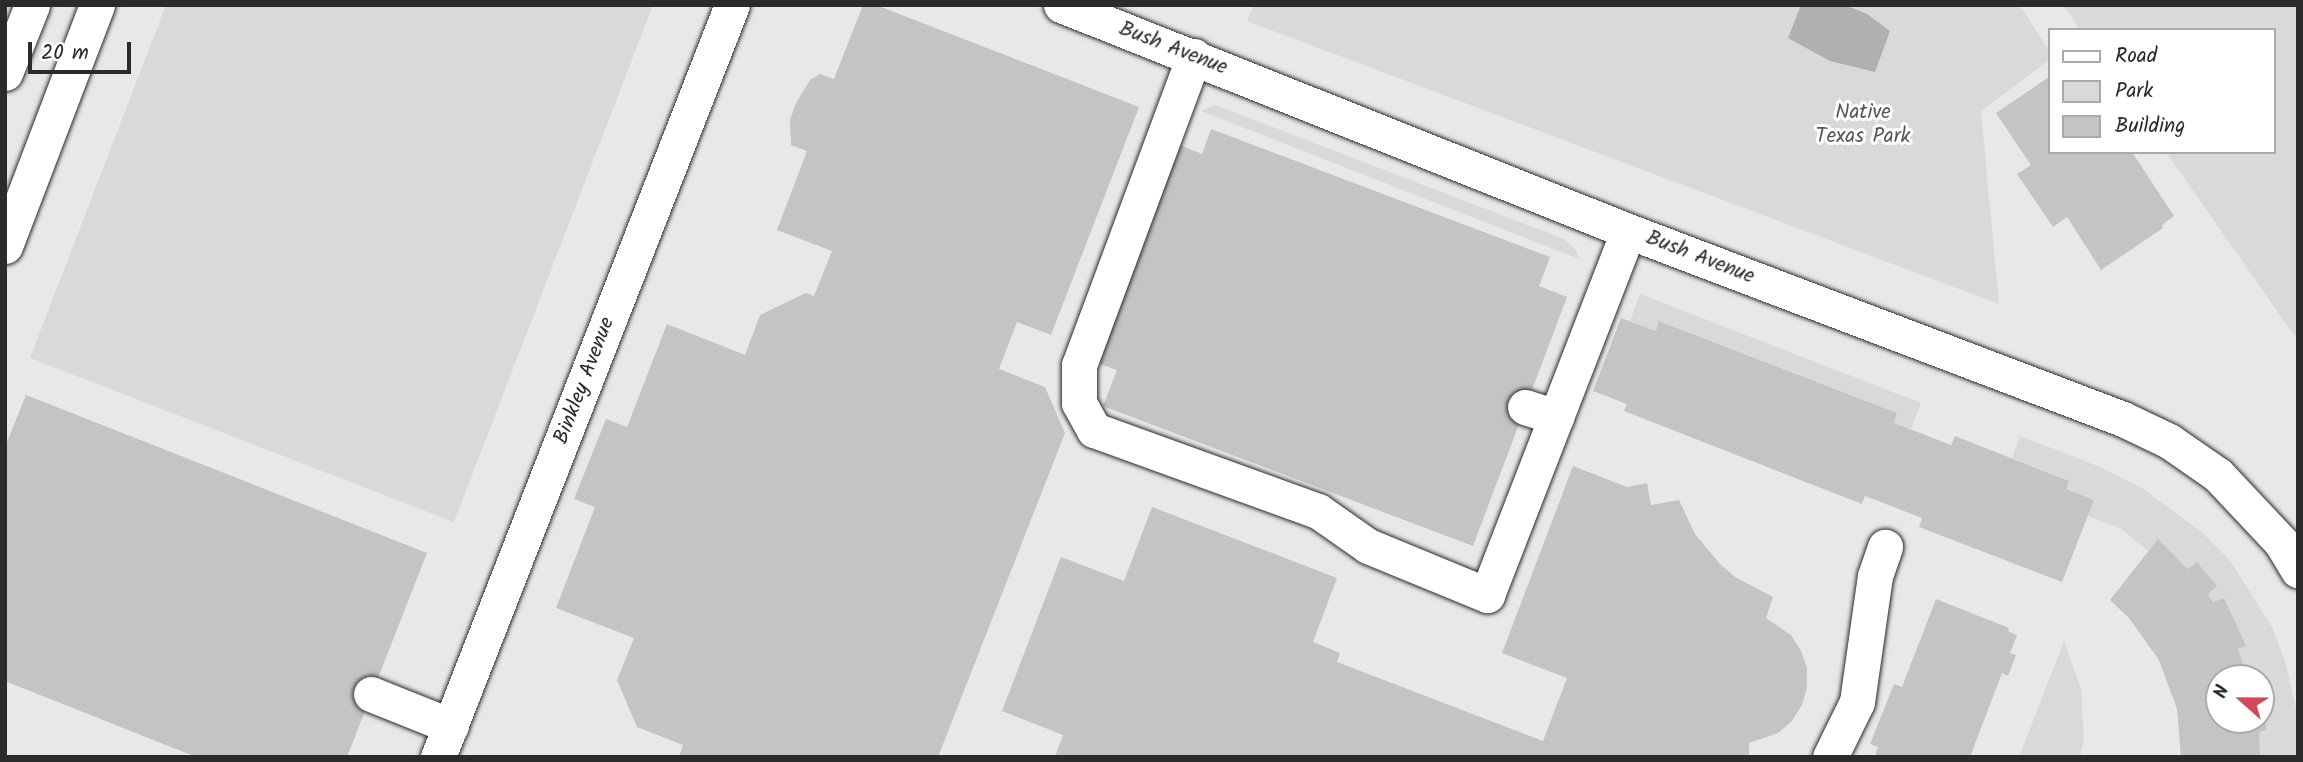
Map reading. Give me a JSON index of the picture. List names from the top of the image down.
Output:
{
  "streets": {
    "street": ["Bush Avenue", "Binkley Avenue"]
  },
  "parks": ["Native Texas Park"],
  "legend": ["Road", "Park", "Building"],
  "scale_bar": "20 m",
  "north": "left"
}
